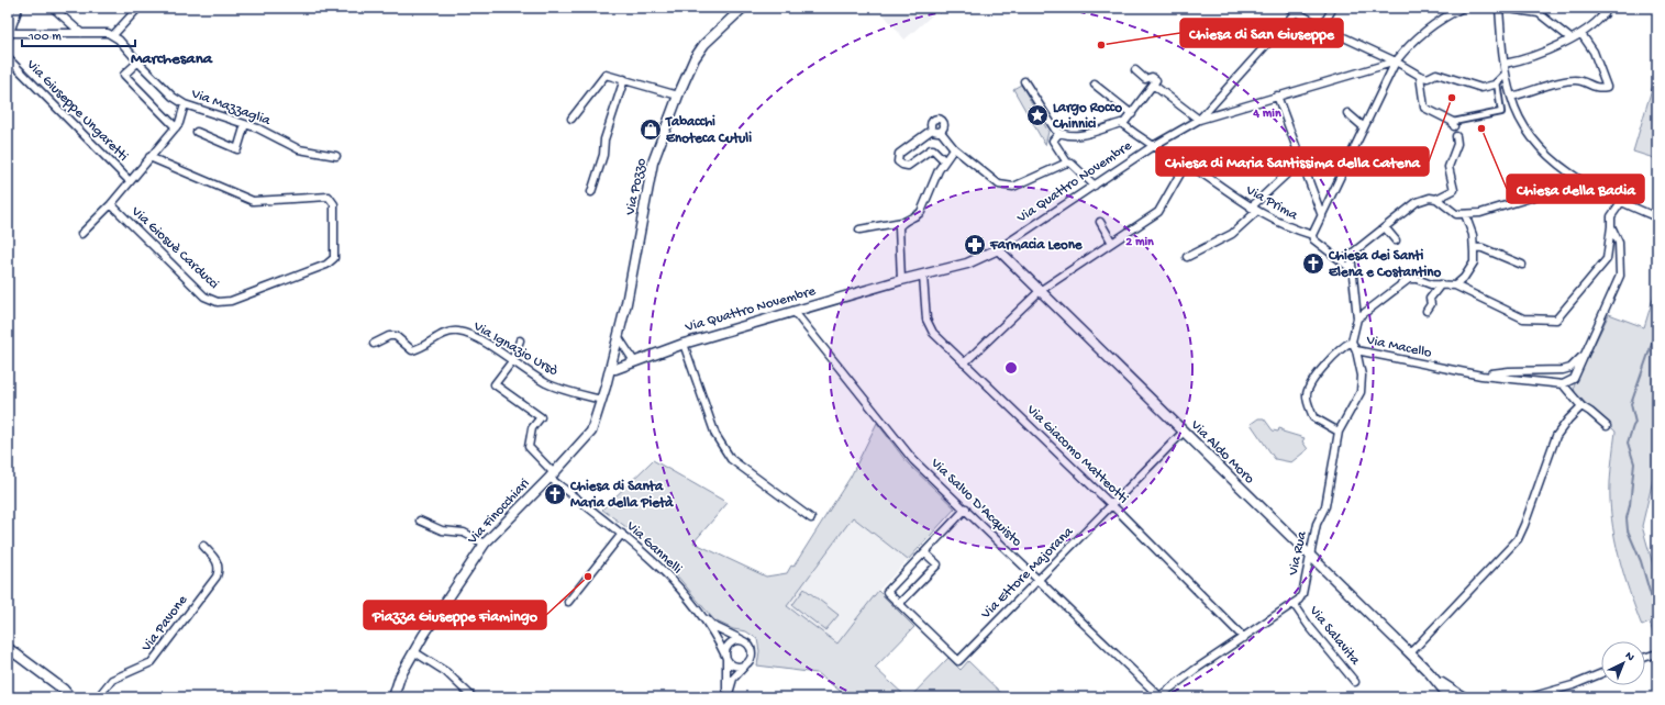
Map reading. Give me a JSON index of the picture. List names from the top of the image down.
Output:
{
  "streets": {
    "street": [
      "Via Mazzaglia",
      "Via Giuseppe Ungaretti",
      "Via Quattro Novembre",
      "Via Pozzo",
      "Via Prima",
      "Via Giosuè Carducci",
      "Via Macello",
      "Via Ignazio Ursò",
      "Via Aldo Moro",
      "Via Giacomo Matteotti",
      "Via Salvo D'Acquisto",
      "Via Finocchiari",
      "Via Gannelli",
      "Via Rua",
      "Via Ettore Majorana",
      "Via Pavone",
      "Via Salavita"
    ]
  },
  "crossings": [
    ["Via Quattro Novembre", "Via Pozzo"],
    ["Via Quattro Novembre", "Via Prima"],
    ["Via Quattro Novembre", "Via Aldo Moro"],
    ["Via Quattro Novembre", "Via Giacomo Matteotti"],
    ["Via Quattro Novembre", "Via Salvo D'Acquisto"],
    ["Via Quattro Novembre", "Via Finocchiari"],
    ["Via Pozzo", "Via Finocchiari"],
    ["Via Macello", "Via Rua"],
    ["Via Ignazio Ursò", "Via Finocchiari"],
    ["Via Ignazio Ursò", "Via Gannelli"],
    ["Via Aldo Moro", "Via Rua"],
    ["Via Aldo Moro", "Via Ettore Majorana"],
    ["Via Giacomo Matteotti", "Via Ettore Majorana"],
    ["Via Salvo D'Acquisto", "Via Ettore Majorana"],
    ["Via Finocchiari", "Via Gannelli"],
    ["Via Rua", "Via Salavita"]
  ],
  "districts": ["Marchesana"],
  "places": {
    "other": [
      "Chiesa di San Giuseppe",
      "Chiesa di Maria Santissima della Catena",
      "Chiesa della Badia",
      "Piazza Giuseppe Fiamingo"
    ],
    "place": ["Largo Rocco Chinnici"],
    "shop": ["Tabacchi Enoteca Cutuli"],
    "pharmacy": ["Farmacia Leone"],
    "church": ["Chiesa dei Santi Elena e Costantino", "Chiesa di Santa Maria della Pietà"]
  },
  "scale_bar": "100 m",
  "north": "top right",
  "rings": ["4 min", "2 min"]
}
